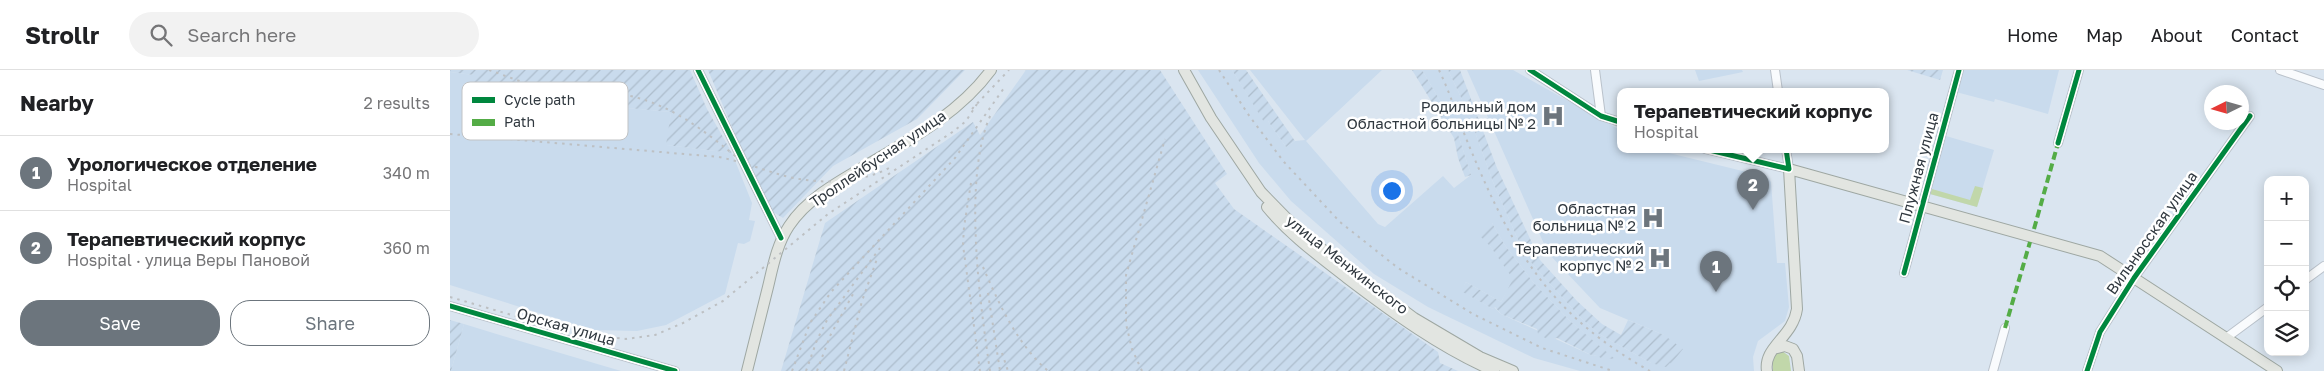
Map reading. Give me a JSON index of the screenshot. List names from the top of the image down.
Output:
{
  "streets": {
    "main road": ["Троллейбусная улица", "улица Менжинского"],
    "street": ["Плужная улица", "Вильнюсская улица", "Орская улица"]
  },
  "places": {
    "hospital": ["Родильный дом Областной больницы № 2", "Областная больница № 2", "Терапевтический корпус № 2"]
  },
  "legend": ["Cycle path", "Path"],
  "north": "left",
  "page": {
    "header": "Strollr",
    "search": "Search here",
    "nav": [
      "Home",
      "Map",
      "About",
      "Contact"
    ],
    "heading": ["Nearby", "2 results"],
    "popup": ["Терапевтический корпус", "Hospital"],
    "list": [
      {
        "mark": "1",
        "name": "Урологическое отделение",
        "note": "Hospital",
        "value": "340 m"
      },
      {
        "mark": "2",
        "name": "Терапевтический корпус",
        "note": "Hospital · улица Веры Пановой",
        "value": "360 m"
      }
    ],
    "pins": ["2", "1"],
    "map_buttons": ["+", "−"],
    "buttons": ["Save", "Share"]
  }
}
